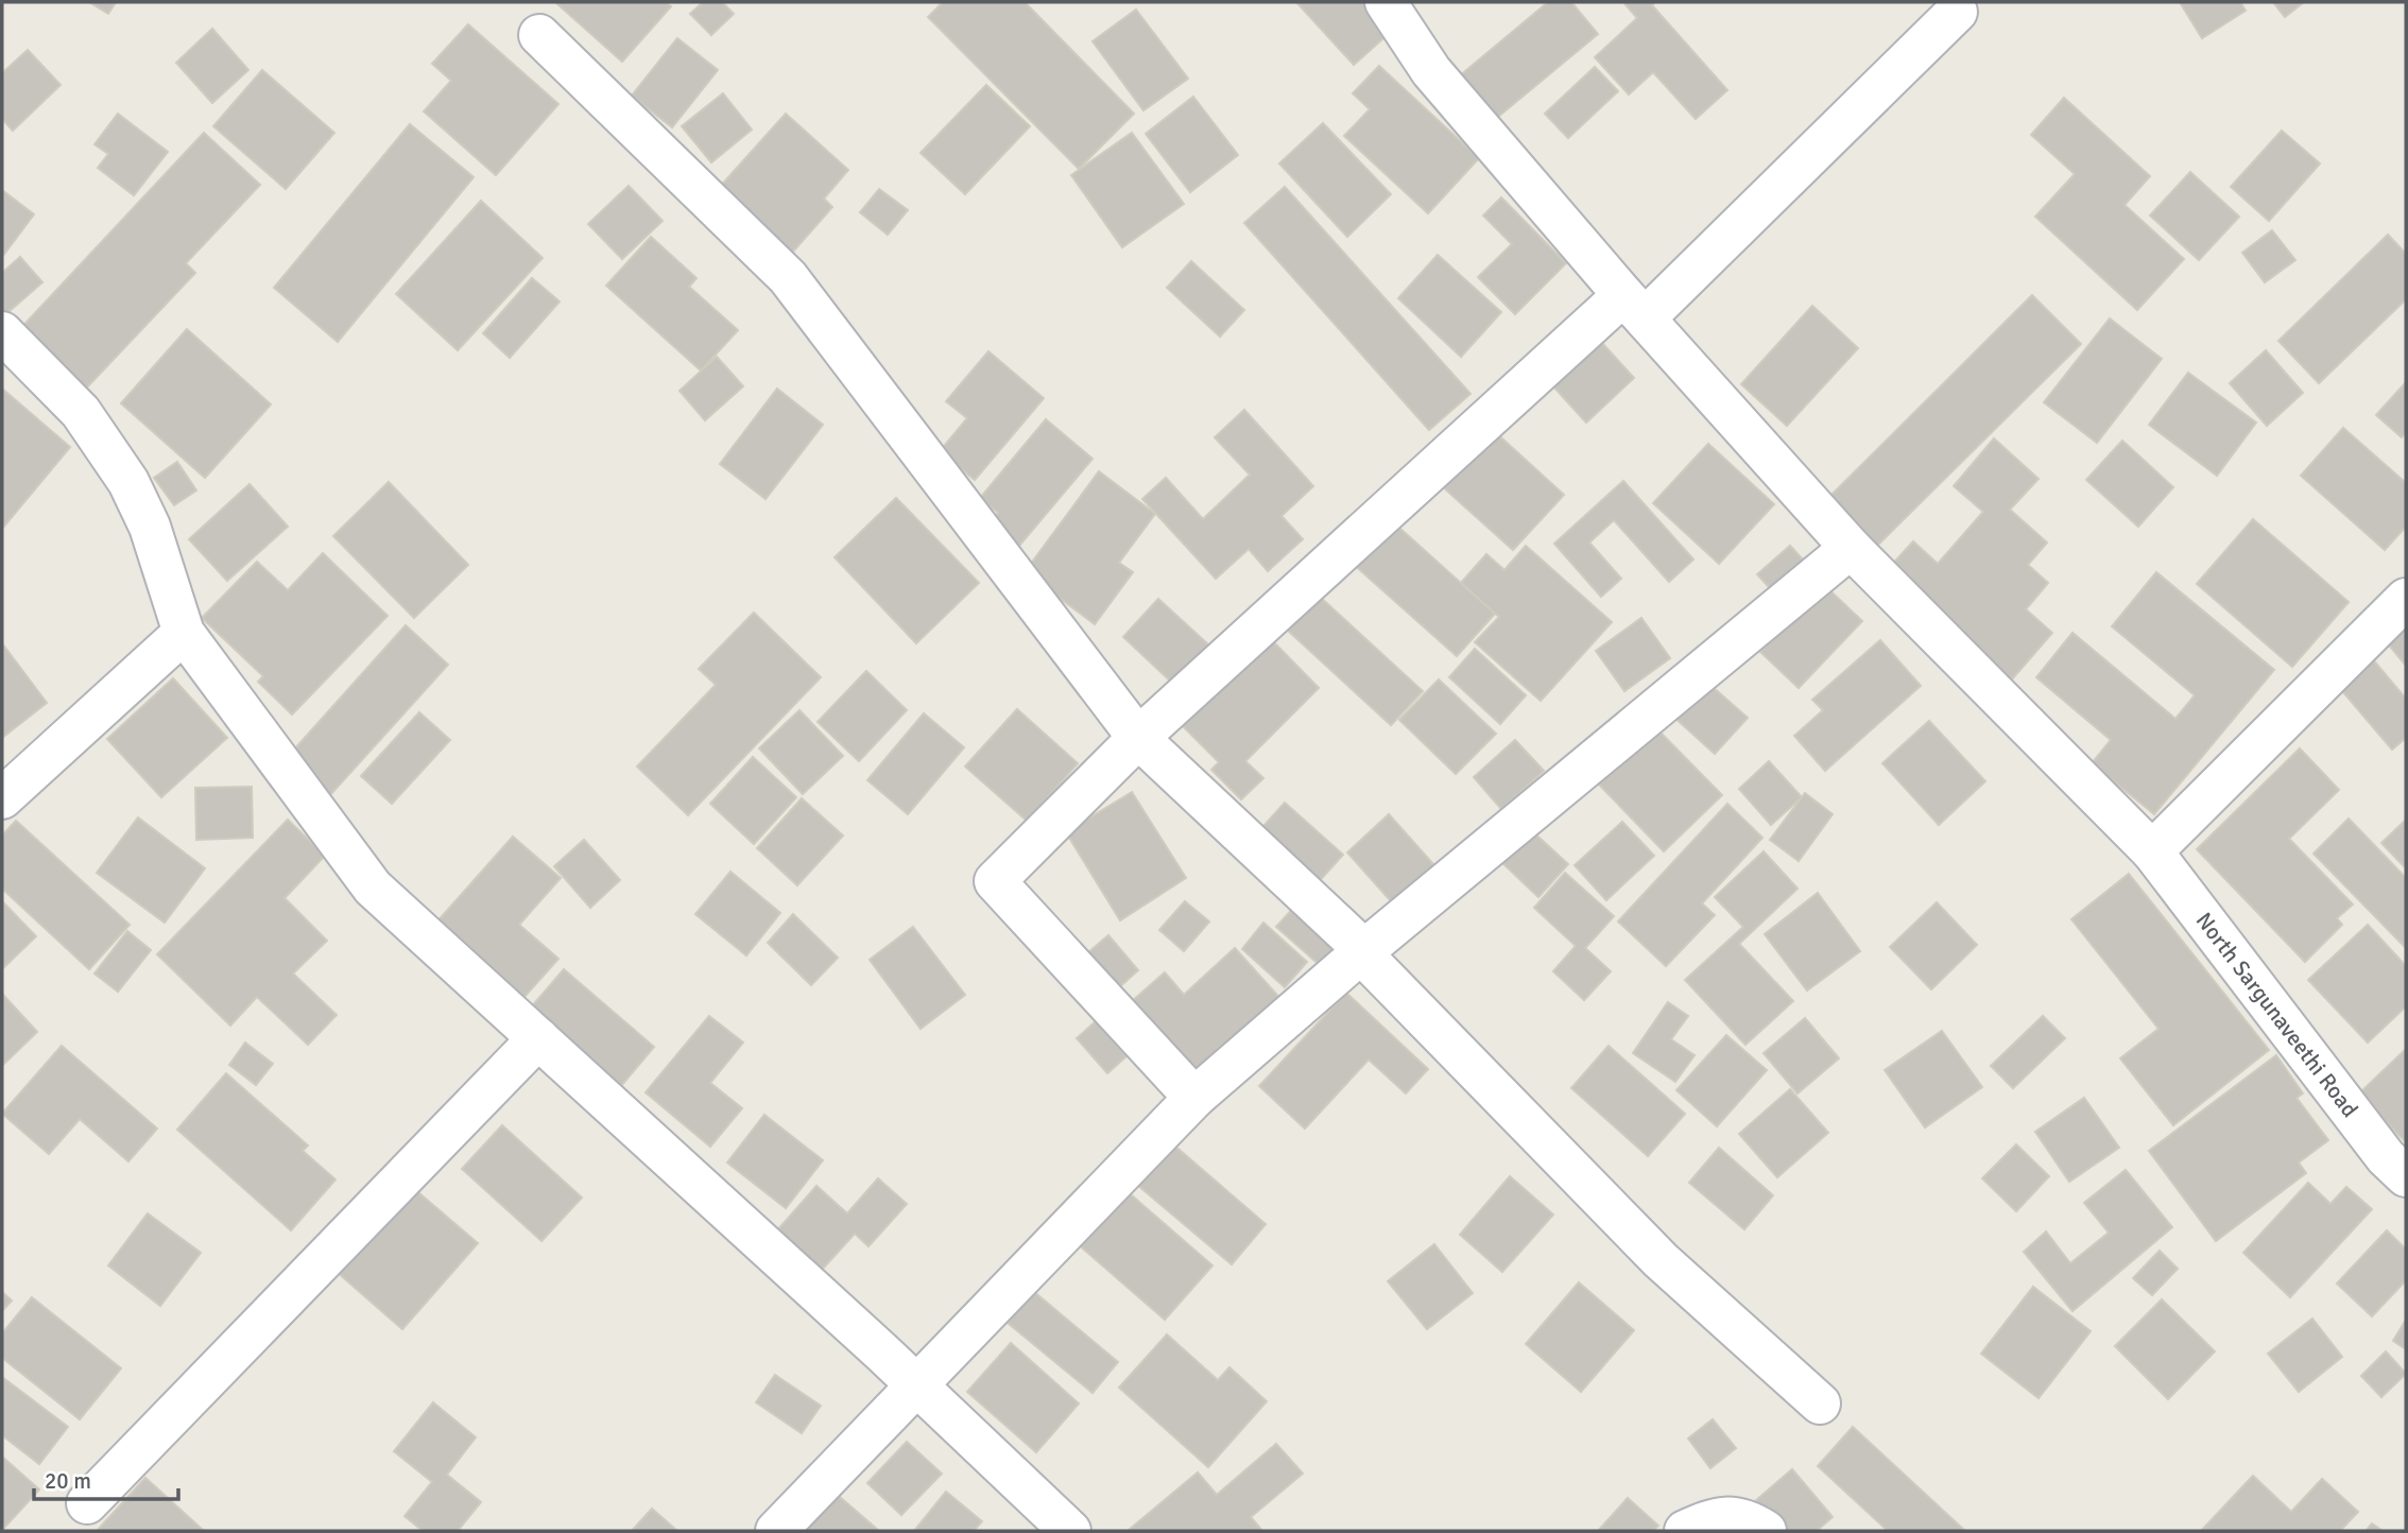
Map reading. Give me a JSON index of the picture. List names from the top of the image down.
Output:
{
  "streets": {
    "street": ["North Sargunaveethi Road"]
  },
  "scale_bar": "20 m"
}
